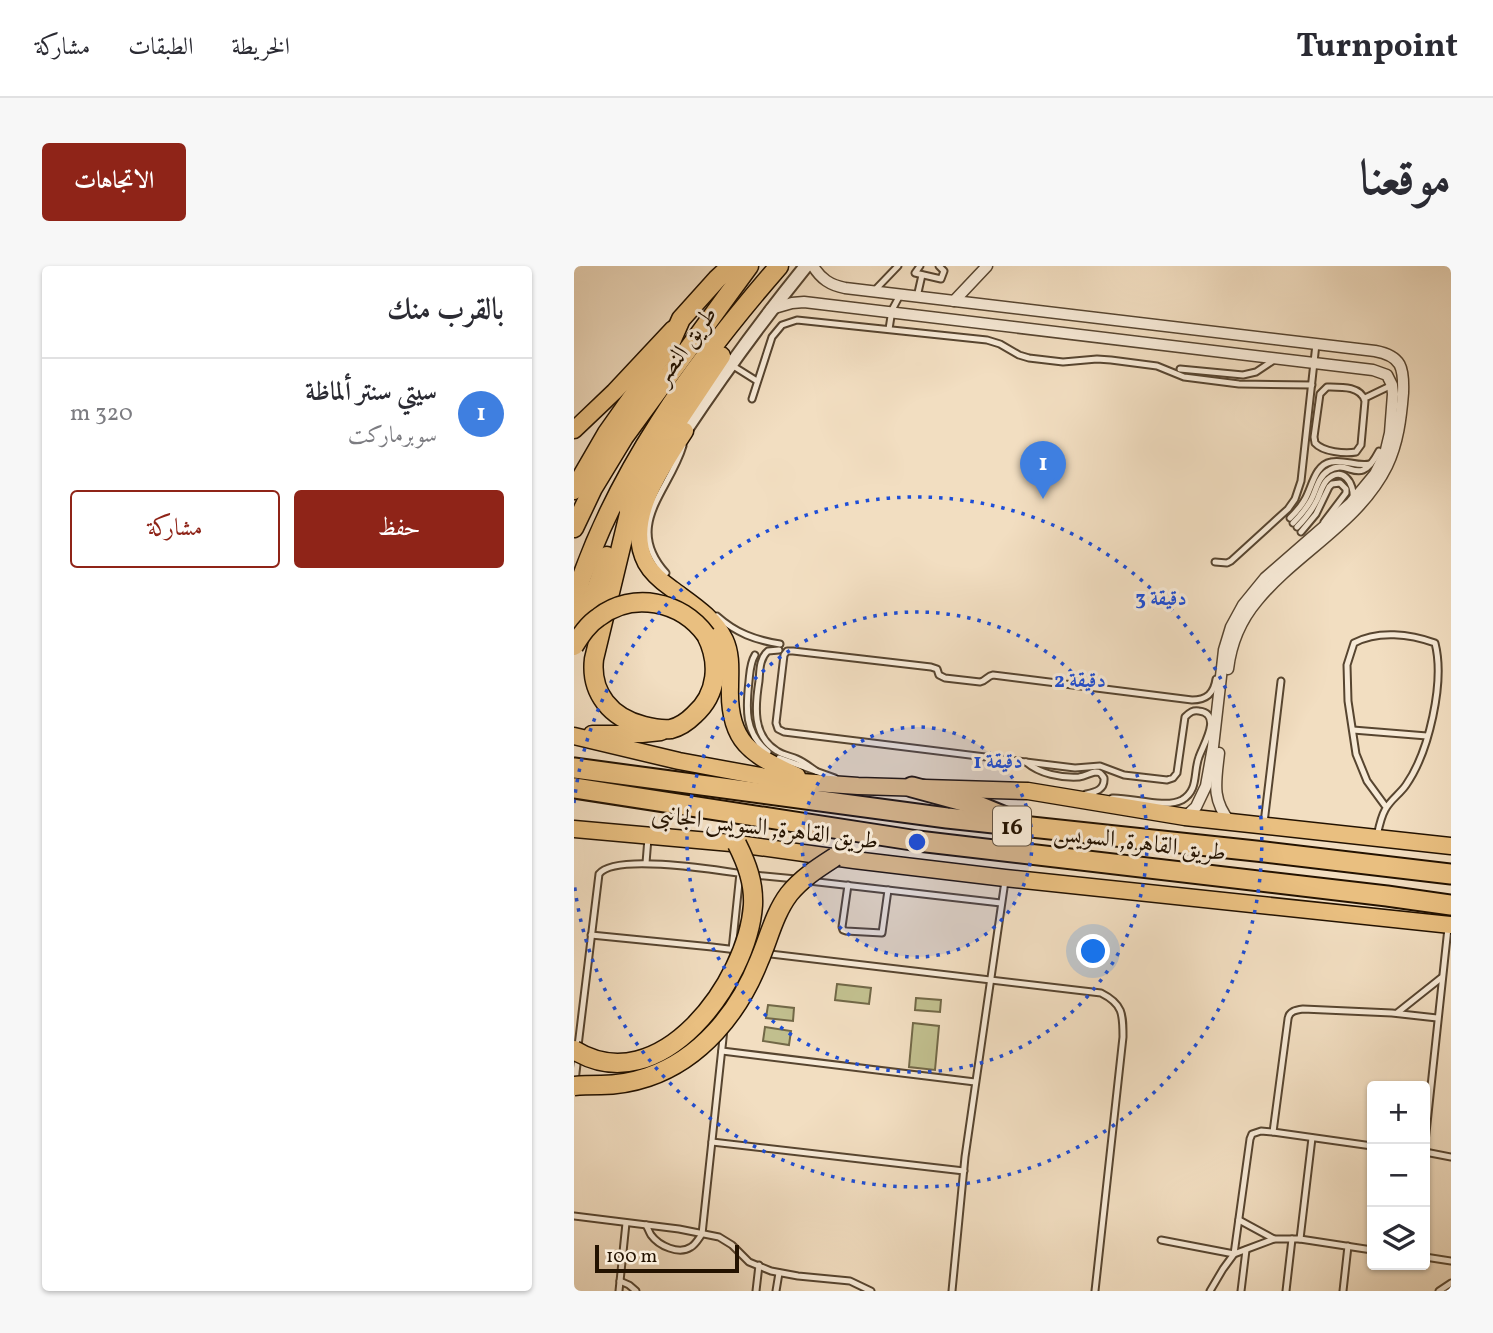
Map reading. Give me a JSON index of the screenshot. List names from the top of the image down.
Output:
{
  "streets": {
    "highway": ["طريق النصر", "16", "طريق القاهرة, السويس"],
    "main road": ["طريق القاهرة, السويس الجانبى"]
  },
  "scale_bar": "100 m",
  "page": {
    "header": "Turnpoint",
    "nav": ["الخريطة", "الطبقات", "مشاركة"],
    "title": "موقعنا",
    "buttons": [
      "الاتجاهات",
      ["حفظ", "مشاركة"]
    ],
    "heading": "بالقرب منك",
    "list": [
      {
        "mark": "1",
        "name": "سيتي سنتر ألماظة",
        "note": "سوبرماركت",
        "value": "320 m"
      }
    ],
    "pins": "1",
    "map_buttons": ["+", "−"],
    "scale": "100 m"
  },
  "rings": ["3 دقيقة", "2 دقيقة", "1 دقيقة"]
}
